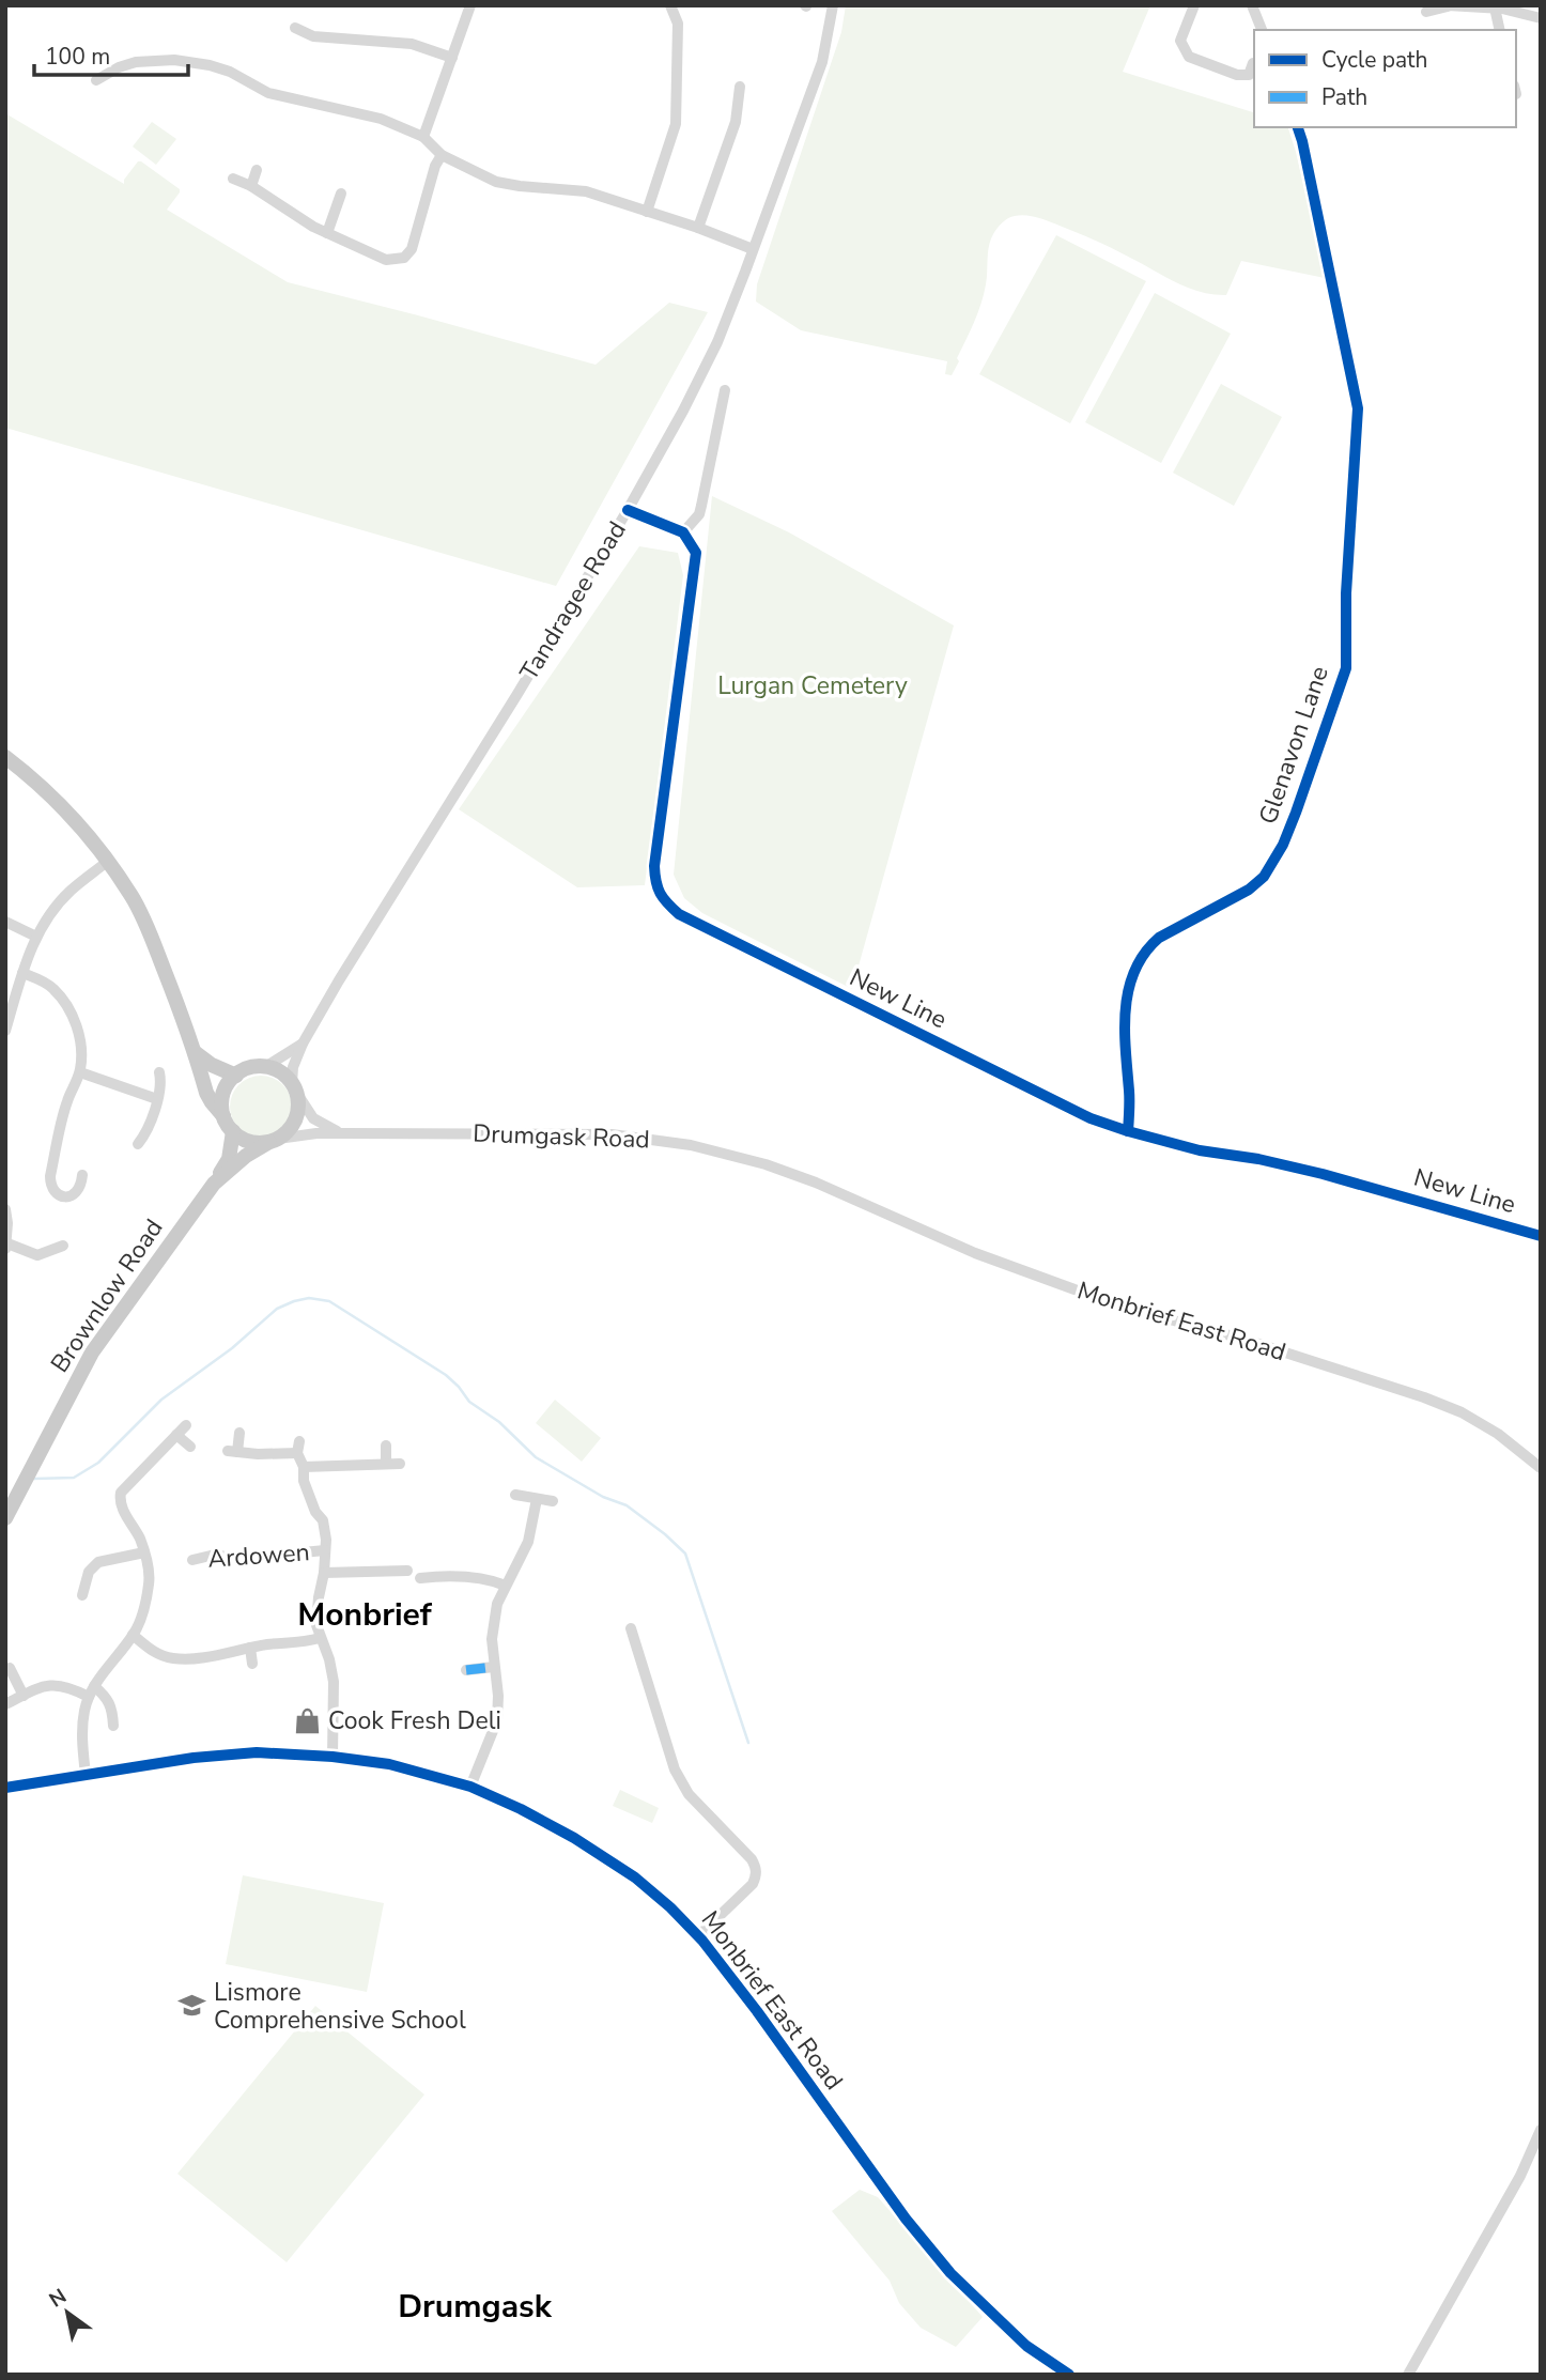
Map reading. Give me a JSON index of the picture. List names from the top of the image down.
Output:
{
  "streets": {
    "main road": ["Brownlow Road"],
    "street": [
      "Tandragee Road",
      "Glenavon Lane",
      "New Line",
      "Drumgask Road",
      "Monbrief East Road",
      "Ardowen"
    ]
  },
  "crossings": [
    ["Tandragee Road", "Drumgask Road"],
    ["Tandragee Road", "Brownlow Road"],
    ["Glenavon Lane", "New Line"],
    ["Drumgask Road", "Brownlow Road"],
    ["Drumgask Road", "Monbrief East Road"],
    ["Monbrief East Road", "Ardowen"]
  ],
  "districts": ["Monbrief", "Drumgask"],
  "parks": ["Lurgan Cemetery"],
  "places": {
    "shop": ["Cook Fresh Deli"],
    "school or university": ["Lismore Comprehensive School"]
  },
  "legend": ["Cycle path", "Path"],
  "scale_bar": "100 m",
  "north": "top left"
}
